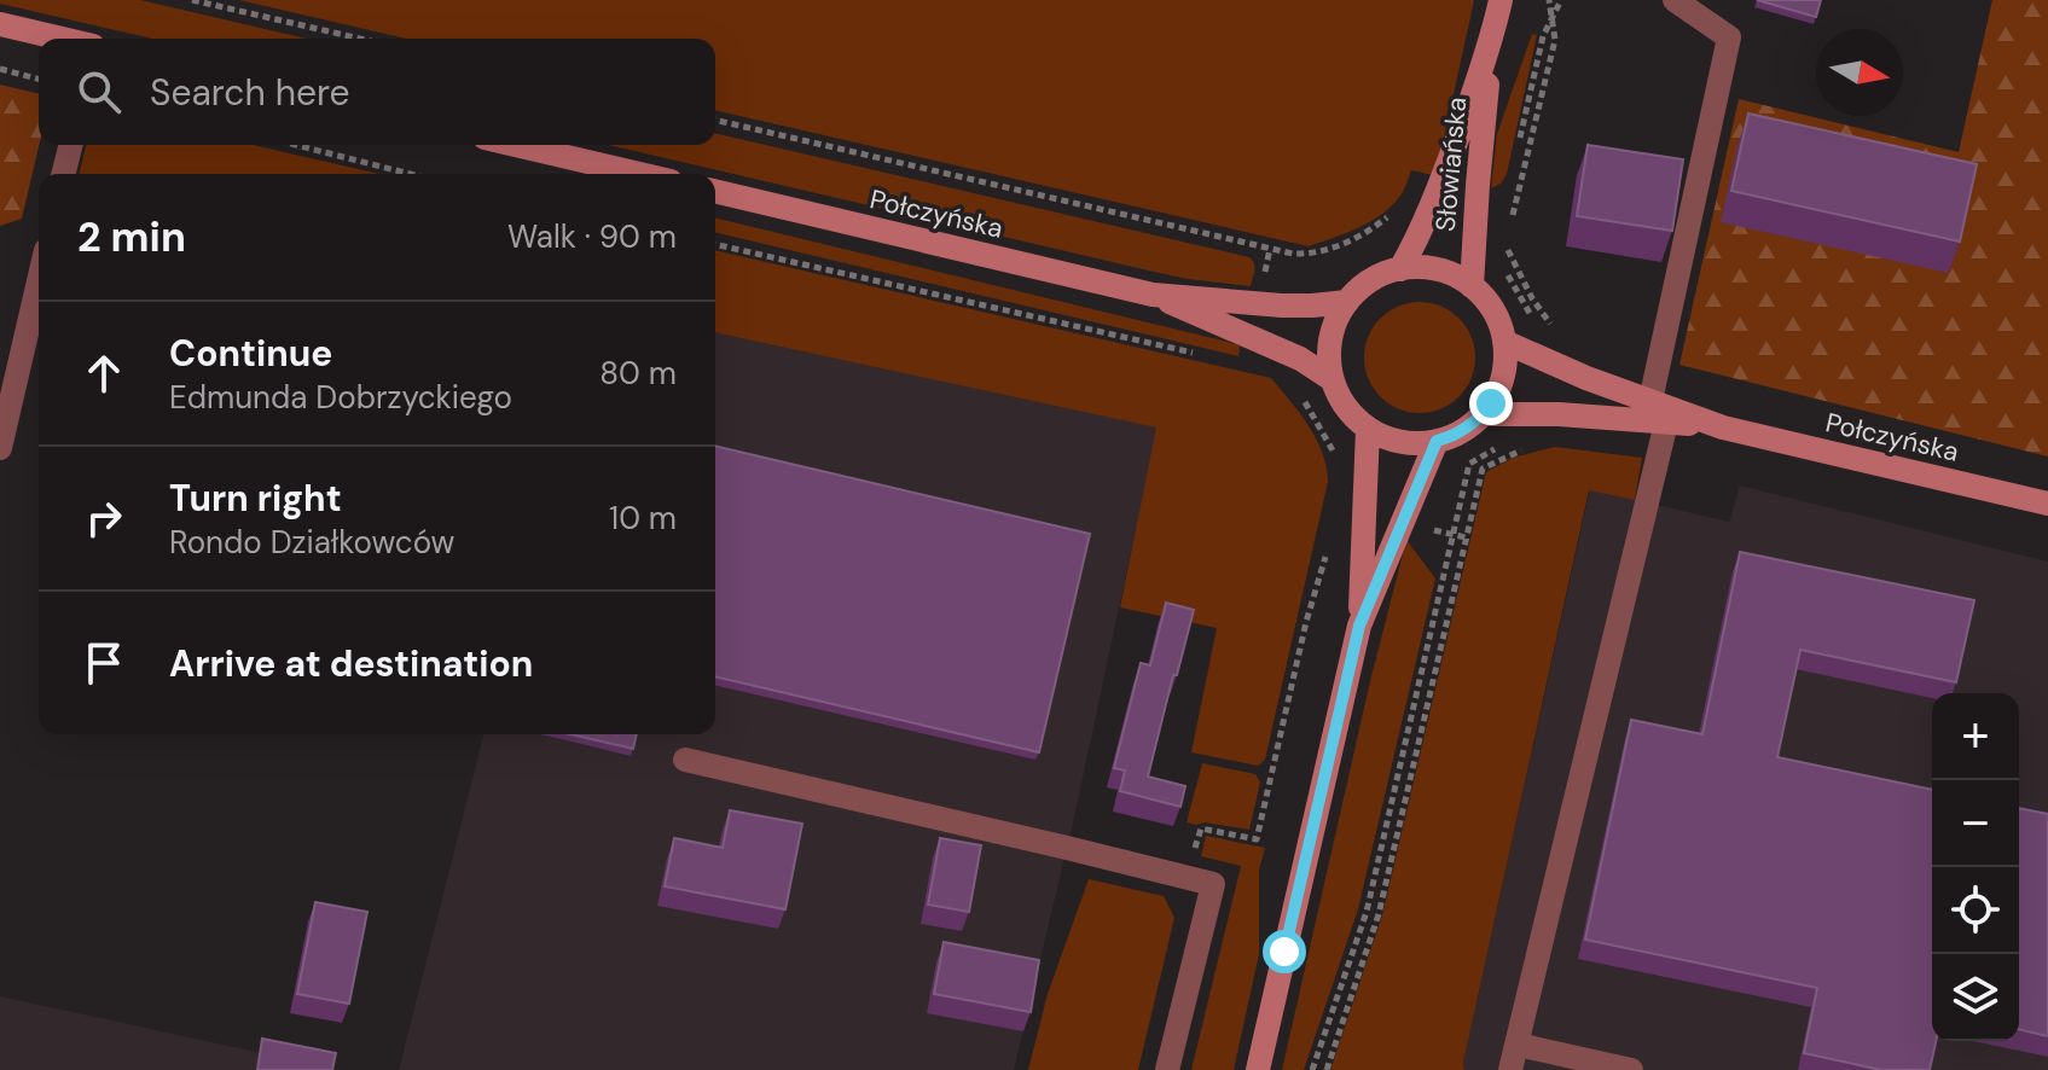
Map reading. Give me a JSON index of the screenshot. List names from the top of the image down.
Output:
{
  "streets": {
    "main road": ["Słowiańska", "Połczyńska"]
  },
  "crossings": [
    ["Słowiańska", "Połczyńska"]
  ],
  "north": "right",
  "page": {
    "search": "Search here",
    "heading": ["2 min", "Walk · 90 m"],
    "list": [
      ["Continue", "Edmunda Dobrzyckiego", "80 m"],
      ["Turn right", "Rondo Działkowców", "10 m"],
      "Arrive at destination"
    ],
    "map_buttons": ["+", "−"]
  }
}
